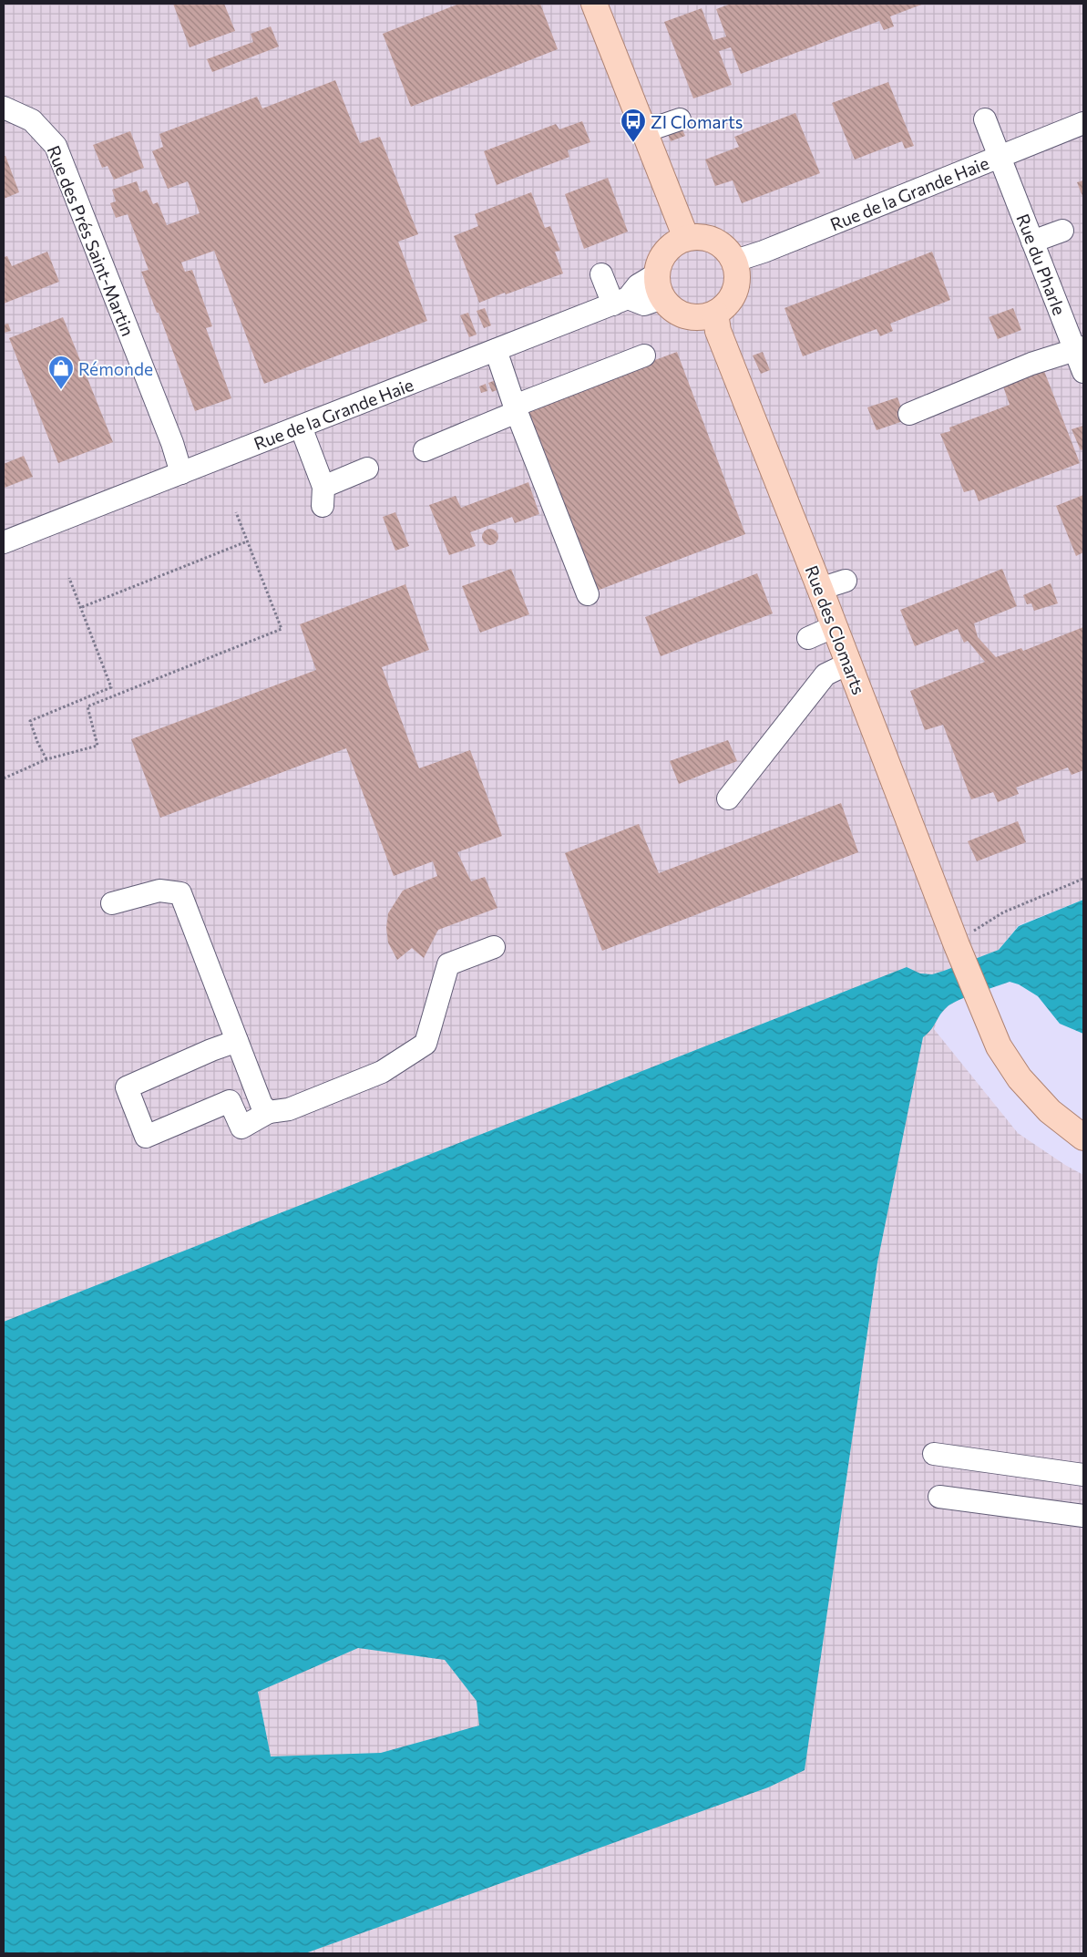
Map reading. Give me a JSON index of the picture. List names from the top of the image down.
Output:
{
  "streets": {
    "main road": ["Rue des Clomarts"],
    "street": ["Rue de la Grande Haie", "Rue des Prés Saint-Martin", "Rue du Pharle"]
  },
  "crossings": [
    ["Rue de la Grande Haie", "Rue des Prés Saint-Martin"],
    ["Rue de la Grande Haie", "Rue du Pharle"],
    ["Rue de la Grande Haie", "Rue des Clomarts"]
  ],
  "places": {
    "bus stop": ["ZI Clomarts"],
    "shop": ["Rémonde"]
  }
}
